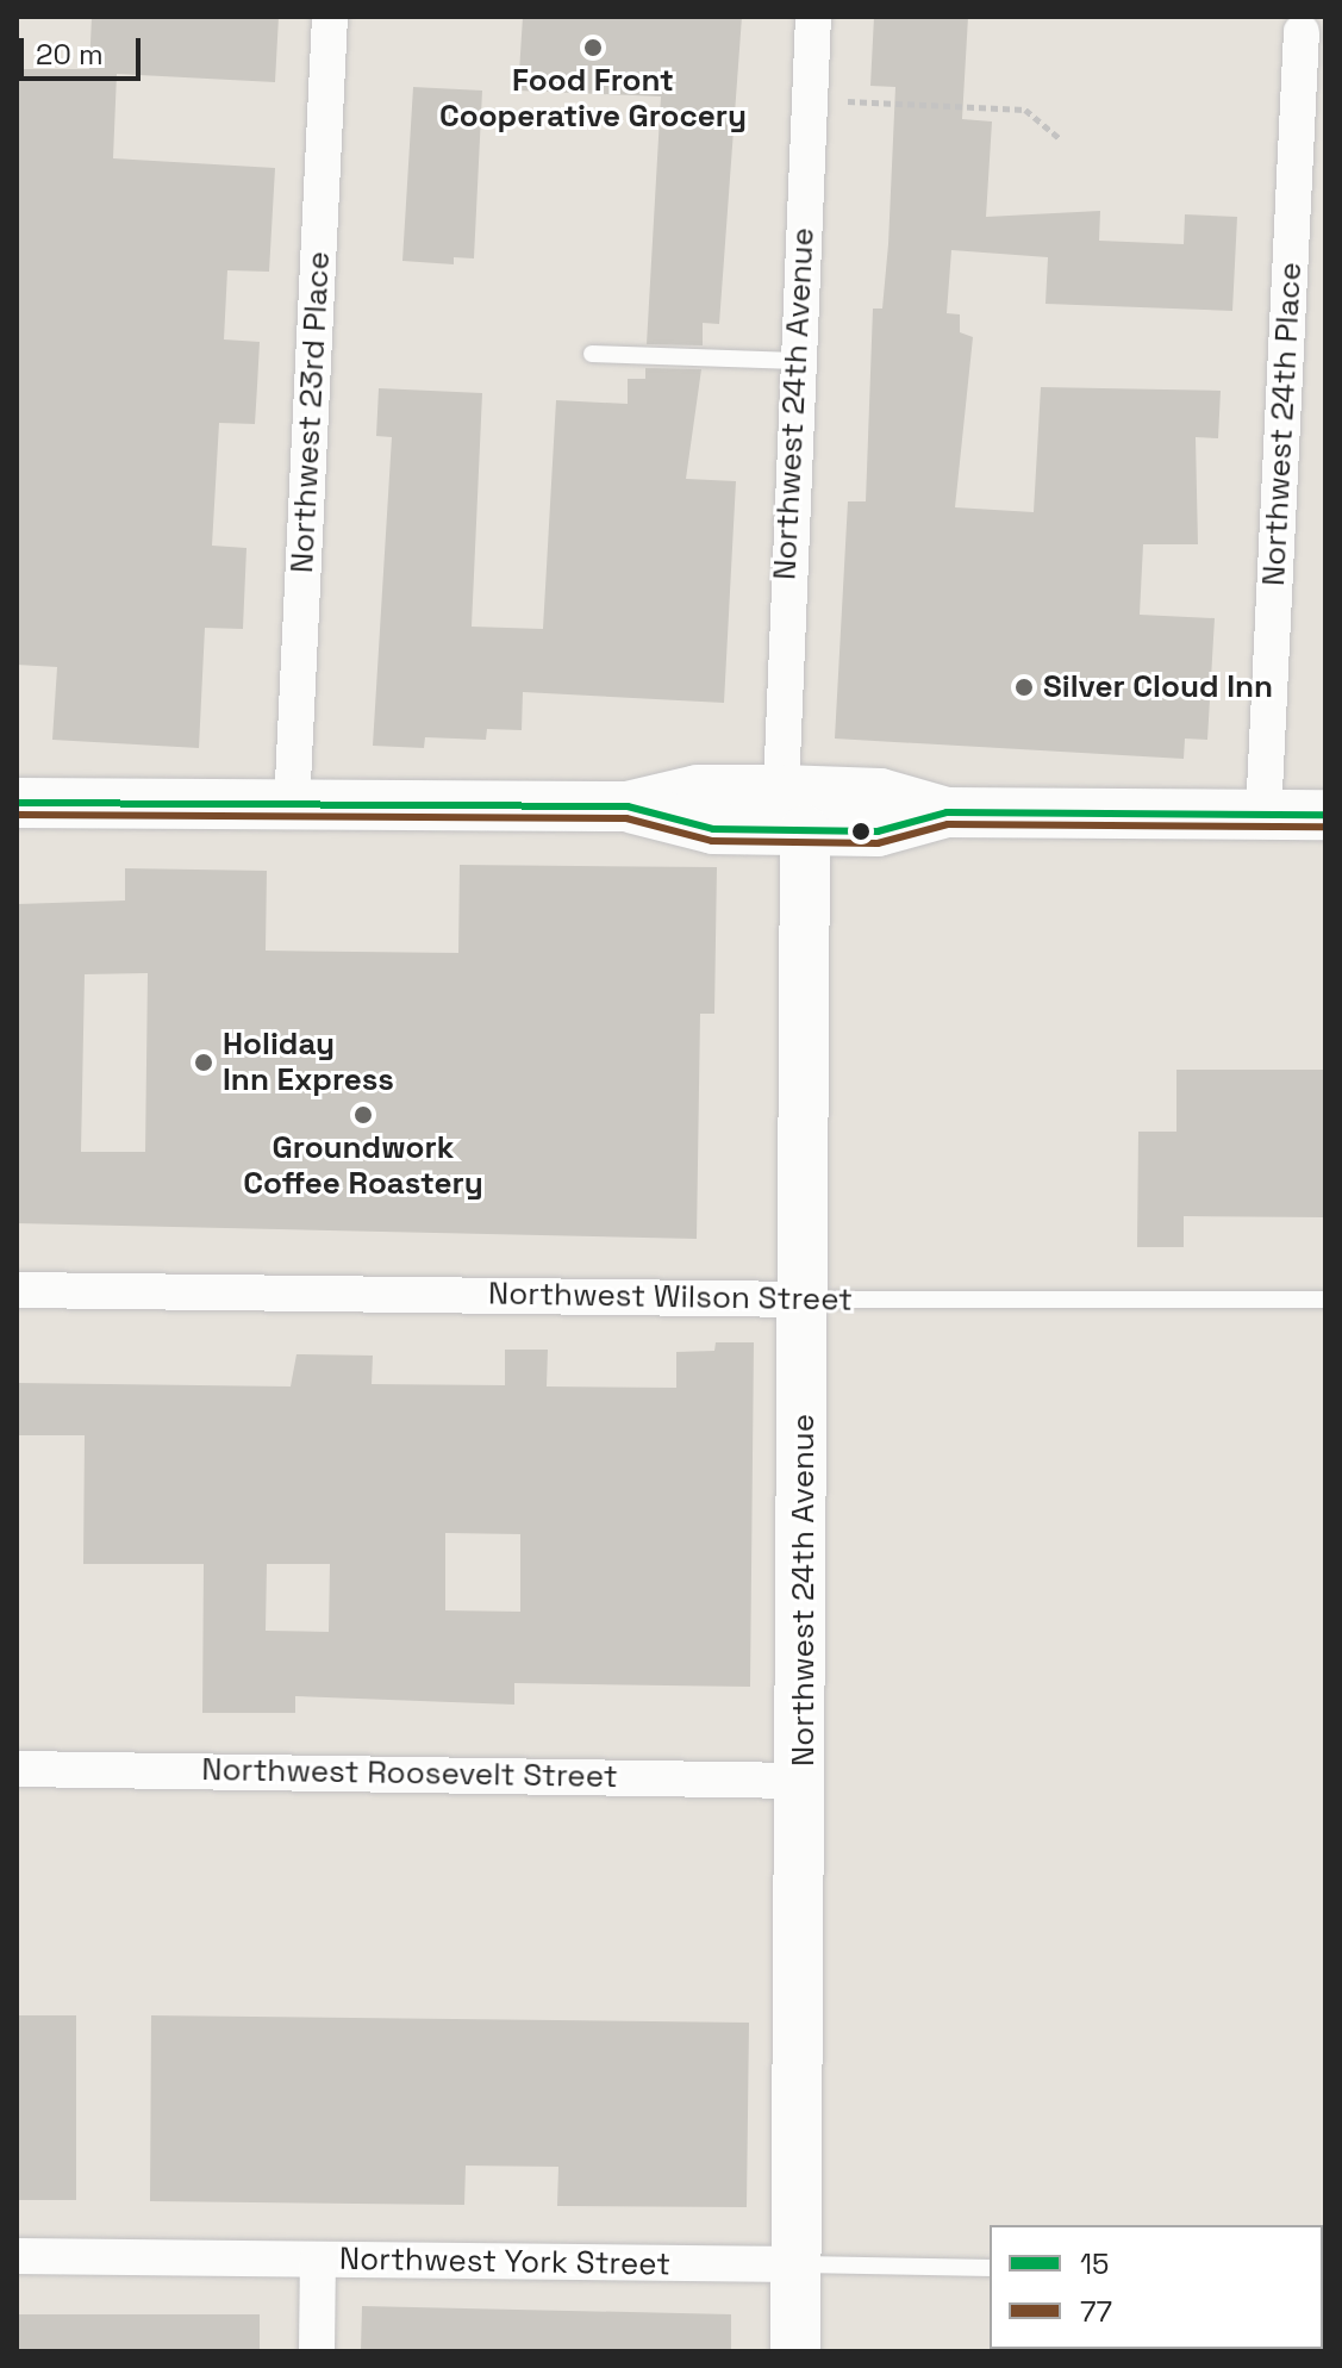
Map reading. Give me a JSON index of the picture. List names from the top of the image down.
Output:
{
  "streets": {
    "street": [
      "Northwest 24th Avenue",
      "Northwest 23rd Place",
      "Northwest 24th Place",
      "Northwest Wilson Street",
      "Northwest Roosevelt Street",
      "Northwest York Street"
    ]
  },
  "crossings": [
    ["Northwest 24th Avenue", "Northwest Wilson Street"],
    ["Northwest 24th Avenue", "Northwest Roosevelt Street"],
    ["Northwest 24th Avenue", "Northwest York Street"]
  ],
  "places": [
    "Food Front Cooperative Grocery",
    "Silver Cloud Inn",
    "Holiday Inn Express",
    "Groundwork Coffee Roastery"
  ],
  "lines": ["transit line 15", "transit line 77"],
  "legend": ["15", "77"],
  "scale_bar": "20 m"
}
